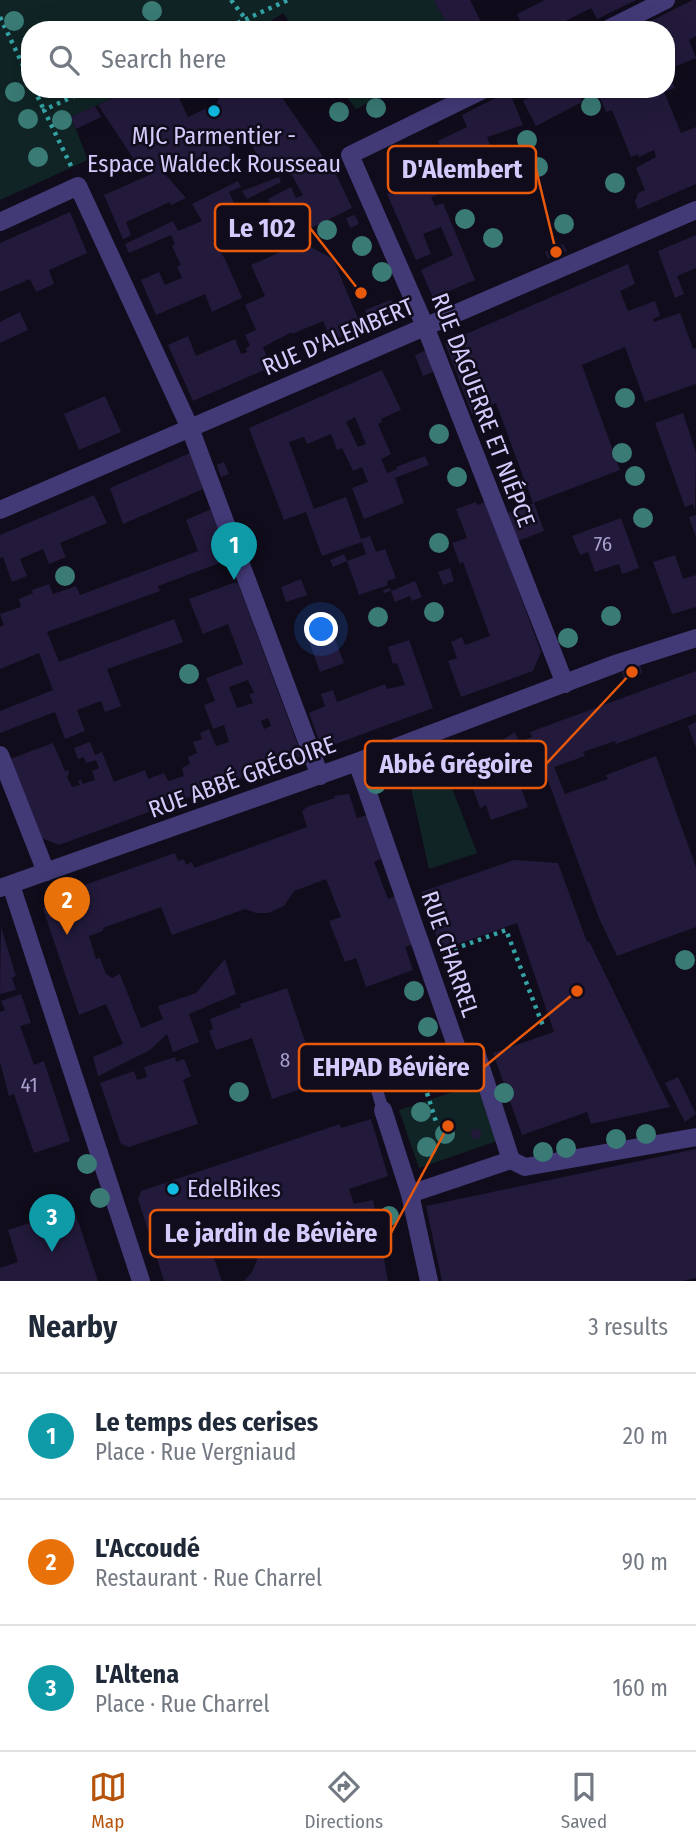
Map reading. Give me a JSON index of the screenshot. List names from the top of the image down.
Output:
{
  "streets": {
    "street": [
      "RUE D'ALEMBERT",
      "RUE DAGUERRE ET NIÉPCE",
      "RUE ABBÉ GRÉGOIRE",
      "RUE CHARREL"
    ]
  },
  "crossings": [
    ["RUE D'ALEMBERT", "RUE DAGUERRE ET NIÉPCE"],
    ["RUE DAGUERRE ET NIÉPCE", "RUE ABBÉ GRÉGOIRE"],
    ["RUE ABBÉ GRÉGOIRE", "RUE CHARREL"]
  ],
  "places": [
    "MJC Parmentier - Espace Waldeck Rousseau",
    "D'Alembert",
    "Le 102",
    "Abbé Grégoire",
    "EHPAD Bévière",
    "Le jardin de Bévière",
    "EdelBikes"
  ],
  "house_numbers": ["76", "8", "41"],
  "page": {
    "search": "Search here",
    "pins": ["1", "2", "3"],
    "heading": ["Nearby", "3 results"],
    "list": [
      {
        "mark": "1",
        "name": "Le temps des cerises",
        "note": "Place · Rue Vergniaud",
        "value": "20 m"
      },
      {
        "mark": "2",
        "name": "L'Accoudé",
        "note": "Restaurant · Rue Charrel",
        "value": "90 m"
      },
      {
        "mark": "3",
        "name": "L'Altena",
        "note": "Place · Rue Charrel",
        "value": "160 m"
      }
    ],
    "nav": ["Map", "Directions", "Saved"]
  }
}
